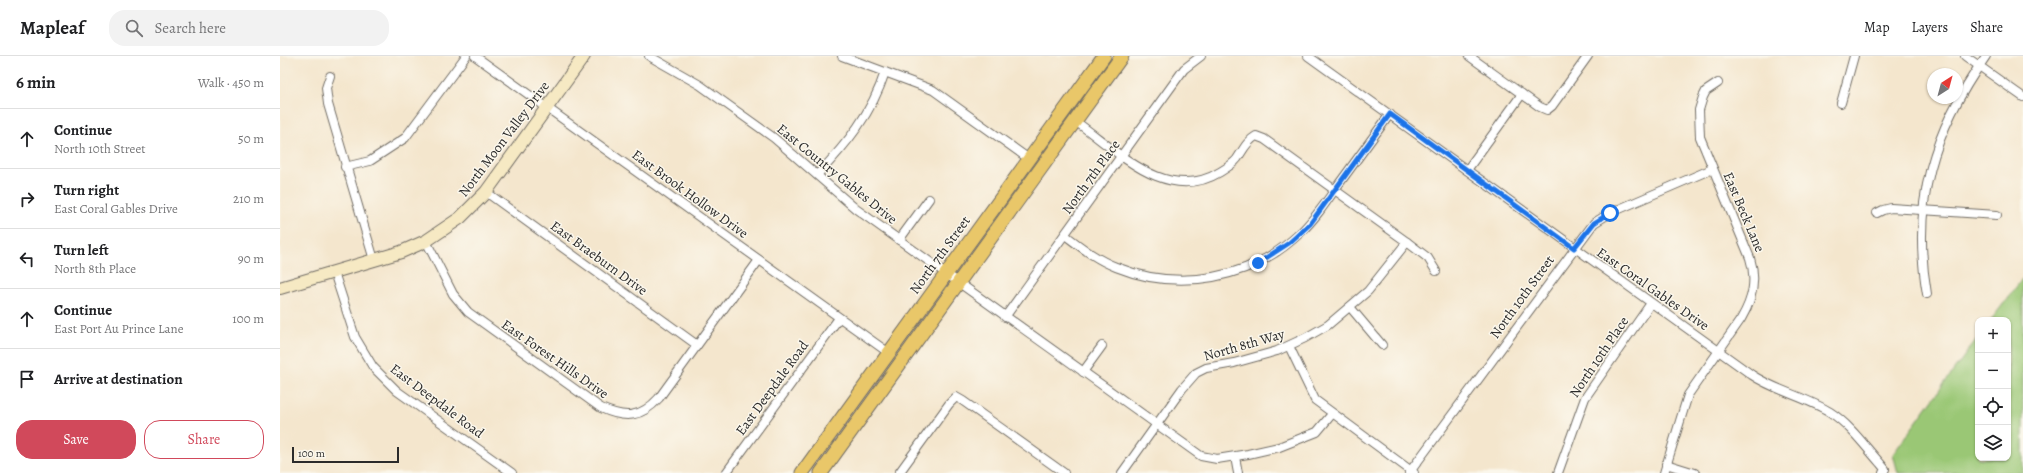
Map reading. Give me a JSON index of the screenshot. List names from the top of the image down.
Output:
{
  "streets": {
    "main road": ["North 7th Street"],
    "street": [
      "North Moon Valley Drive",
      "East Country Gables Drive",
      "North 7th Place",
      "East Brook Hollow Drive",
      "East Beck Lane",
      "East Braeburn Drive",
      "East Coral Gables Drive",
      "North 10th Street",
      "North 8th Way",
      "North 10th Place",
      "East Forest Hills Drive",
      "East Deepdale Road"
    ]
  },
  "crossings": [
    ["North Moon Valley Drive", "East Brook Hollow Drive"],
    ["North Moon Valley Drive", "East Braeburn Drive"],
    ["North Moon Valley Drive", "East Forest Hills Drive"],
    ["North Moon Valley Drive", "East Deepdale Road"],
    ["East Country Gables Drive", "North 7th Place"],
    ["East Country Gables Drive", "North 7th Street"],
    ["East Country Gables Drive", "North 8th Way"],
    ["East Brook Hollow Drive", "North 7th Street"],
    ["East Brook Hollow Drive", "East Forest Hills Drive"],
    ["East Brook Hollow Drive", "East Deepdale Road"],
    ["East Beck Lane", "East Coral Gables Drive"],
    ["East Beck Lane", "North 10th Street"],
    ["East Braeburn Drive", "East Forest Hills Drive"],
    ["East Coral Gables Drive", "North 10th Street"],
    ["East Coral Gables Drive", "North 10th Place"]
  ],
  "scale_bar": "100 m",
  "north": "top right",
  "page": {
    "header": "Mapleaf",
    "search": "Search here",
    "nav": ["Map", "Layers", "Share"],
    "heading": ["6 min", "Walk · 450 m"],
    "list": [
      ["Continue", "North 10th Street", "50 m"],
      ["Turn right", "East Coral Gables Drive", "210 m"],
      ["Turn left", "North 8th Place", "90 m"],
      ["Continue", "East Port Au Prince Lane", "100 m"],
      "Arrive at destination"
    ],
    "map_buttons": ["+", "−"],
    "buttons": ["Save", "Share"],
    "scale": "100 m"
  }
}
